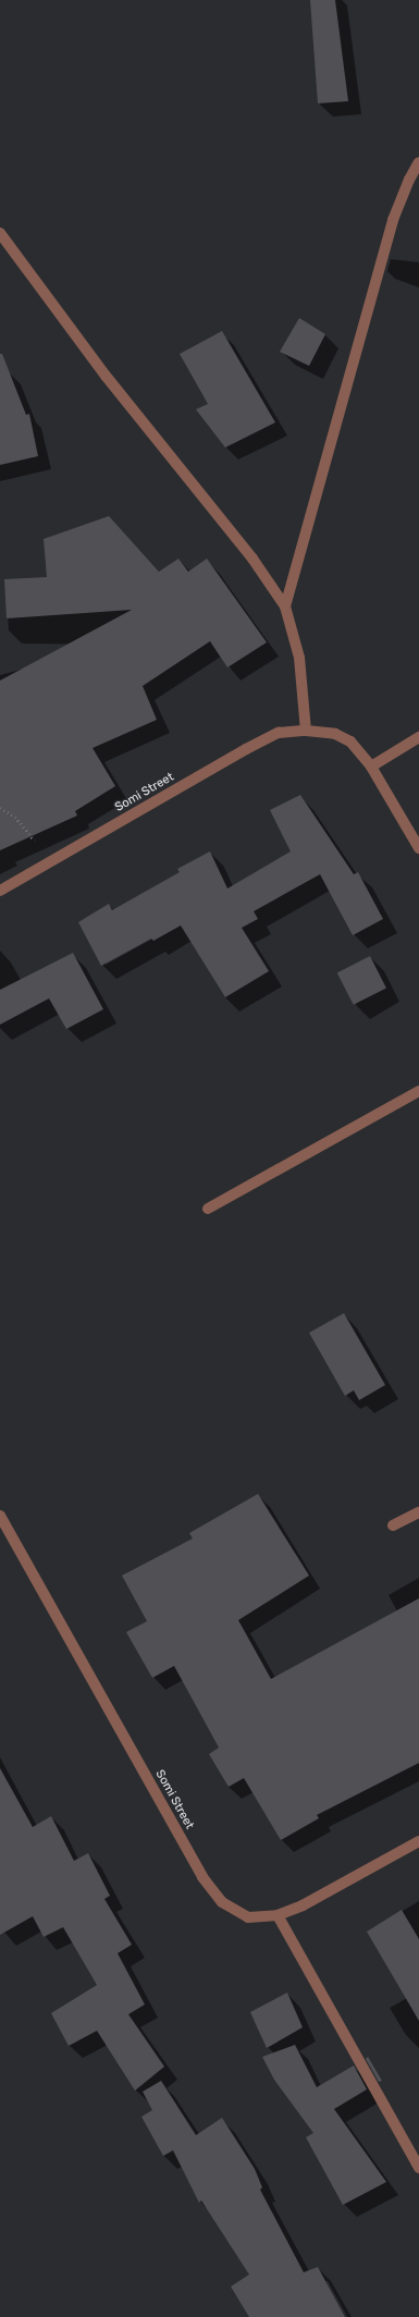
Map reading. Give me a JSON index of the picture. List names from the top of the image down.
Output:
{
  "streets": {
    "street": ["Somi Street"]
  }
}
